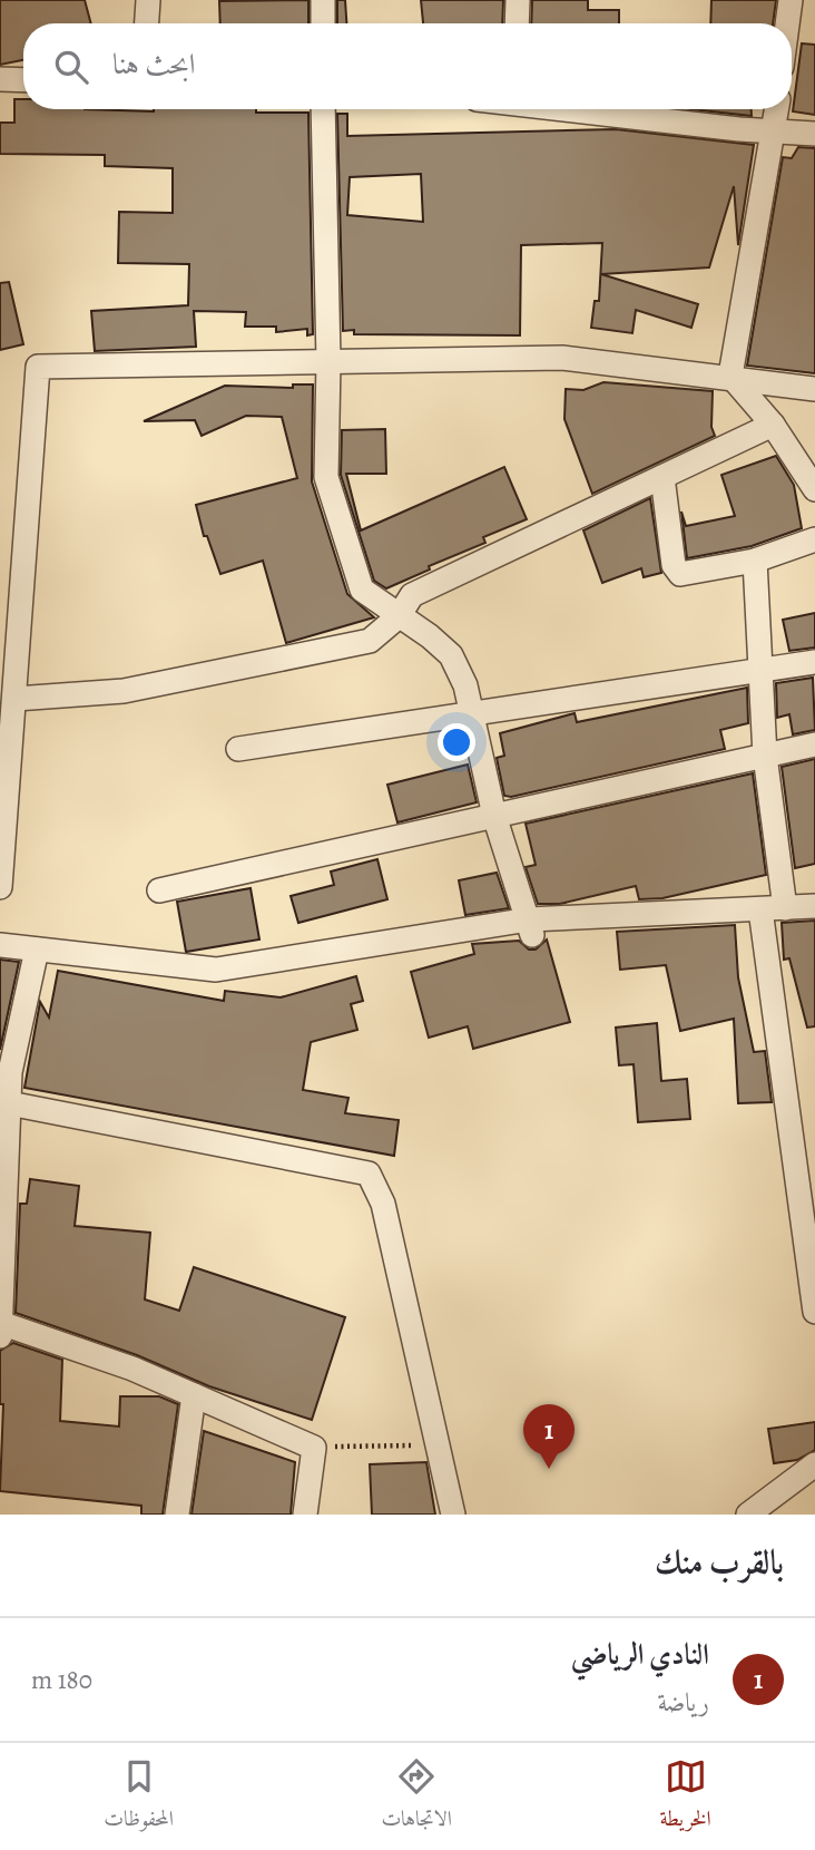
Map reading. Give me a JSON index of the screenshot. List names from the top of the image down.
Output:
{
  "page": {
    "search": "ابحث هنا",
    "pins": "1",
    "heading": "بالقرب منك",
    "list": [
      {
        "mark": "1",
        "name": "النادي الرياضي",
        "note": "رياضة",
        "value": "180 m"
      }
    ],
    "nav": ["الخريطة", "الاتجاهات", "المحفوظات"]
  }
}
